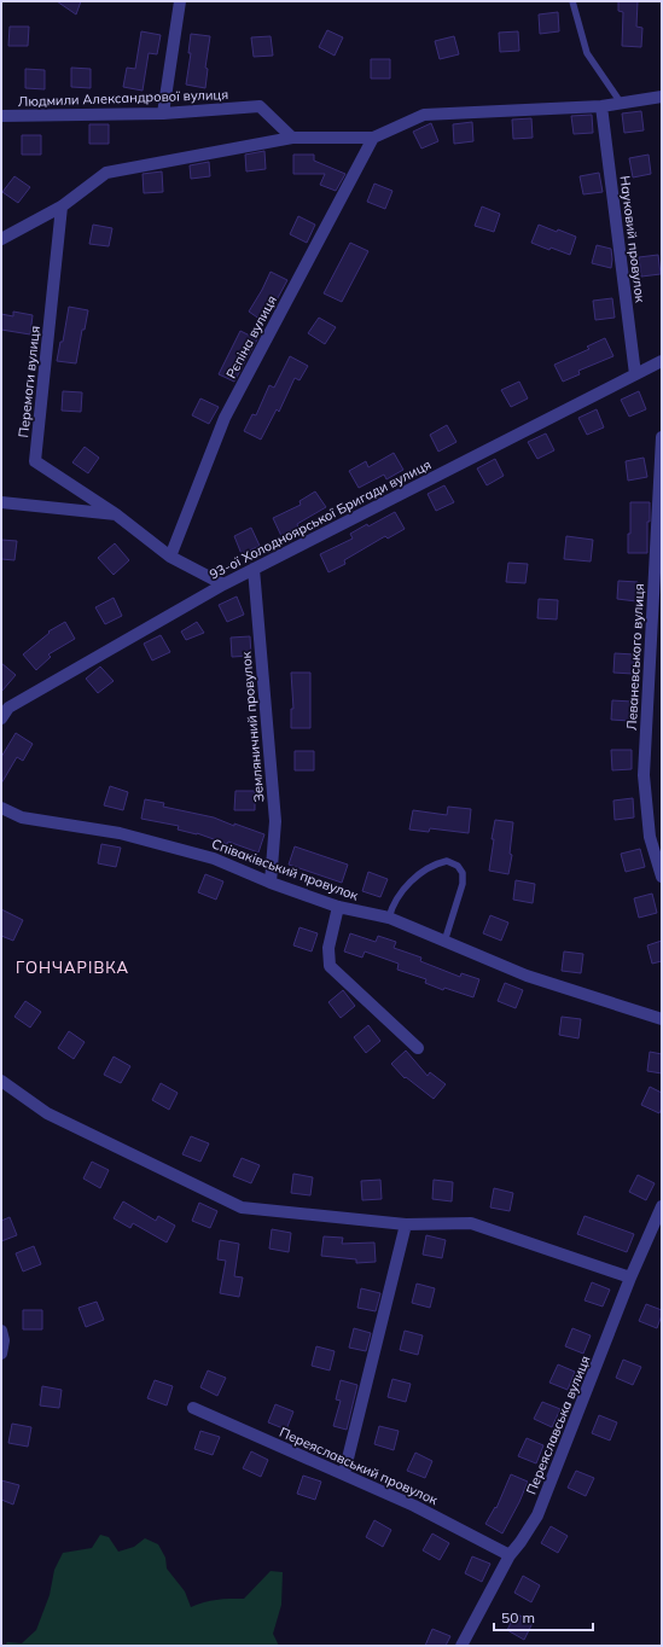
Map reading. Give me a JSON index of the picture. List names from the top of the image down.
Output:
{
  "streets": {
    "street": [
      "Людмили Александрової вулиця",
      "Науковий провулок",
      "Рєпіна вулиця",
      "Перемоги вулиця",
      "93-ої Холодноярської Бригади вулиця",
      "Леваневського вулиця",
      "Земляничний провулок",
      "Співаківський провулок",
      "Переяславська вулиця",
      "Переяславський провулок"
    ]
  },
  "crossings": [
    ["Науковий провулок", "93-ої Холодноярської Бригади вулиця"],
    ["Рєпіна вулиця", "Перемоги вулиця"],
    ["Перемоги вулиця", "93-ої Холодноярської Бригади вулиця"],
    ["93-ої Холодноярської Бригади вулиця", "Земляничний провулок"],
    ["Земляничний провулок", "Співаківський провулок"],
    ["Переяславська вулиця", "Переяславський провулок"]
  ],
  "districts": ["ГОНЧАРІВКА"],
  "scale_bar": "50 m"
}
